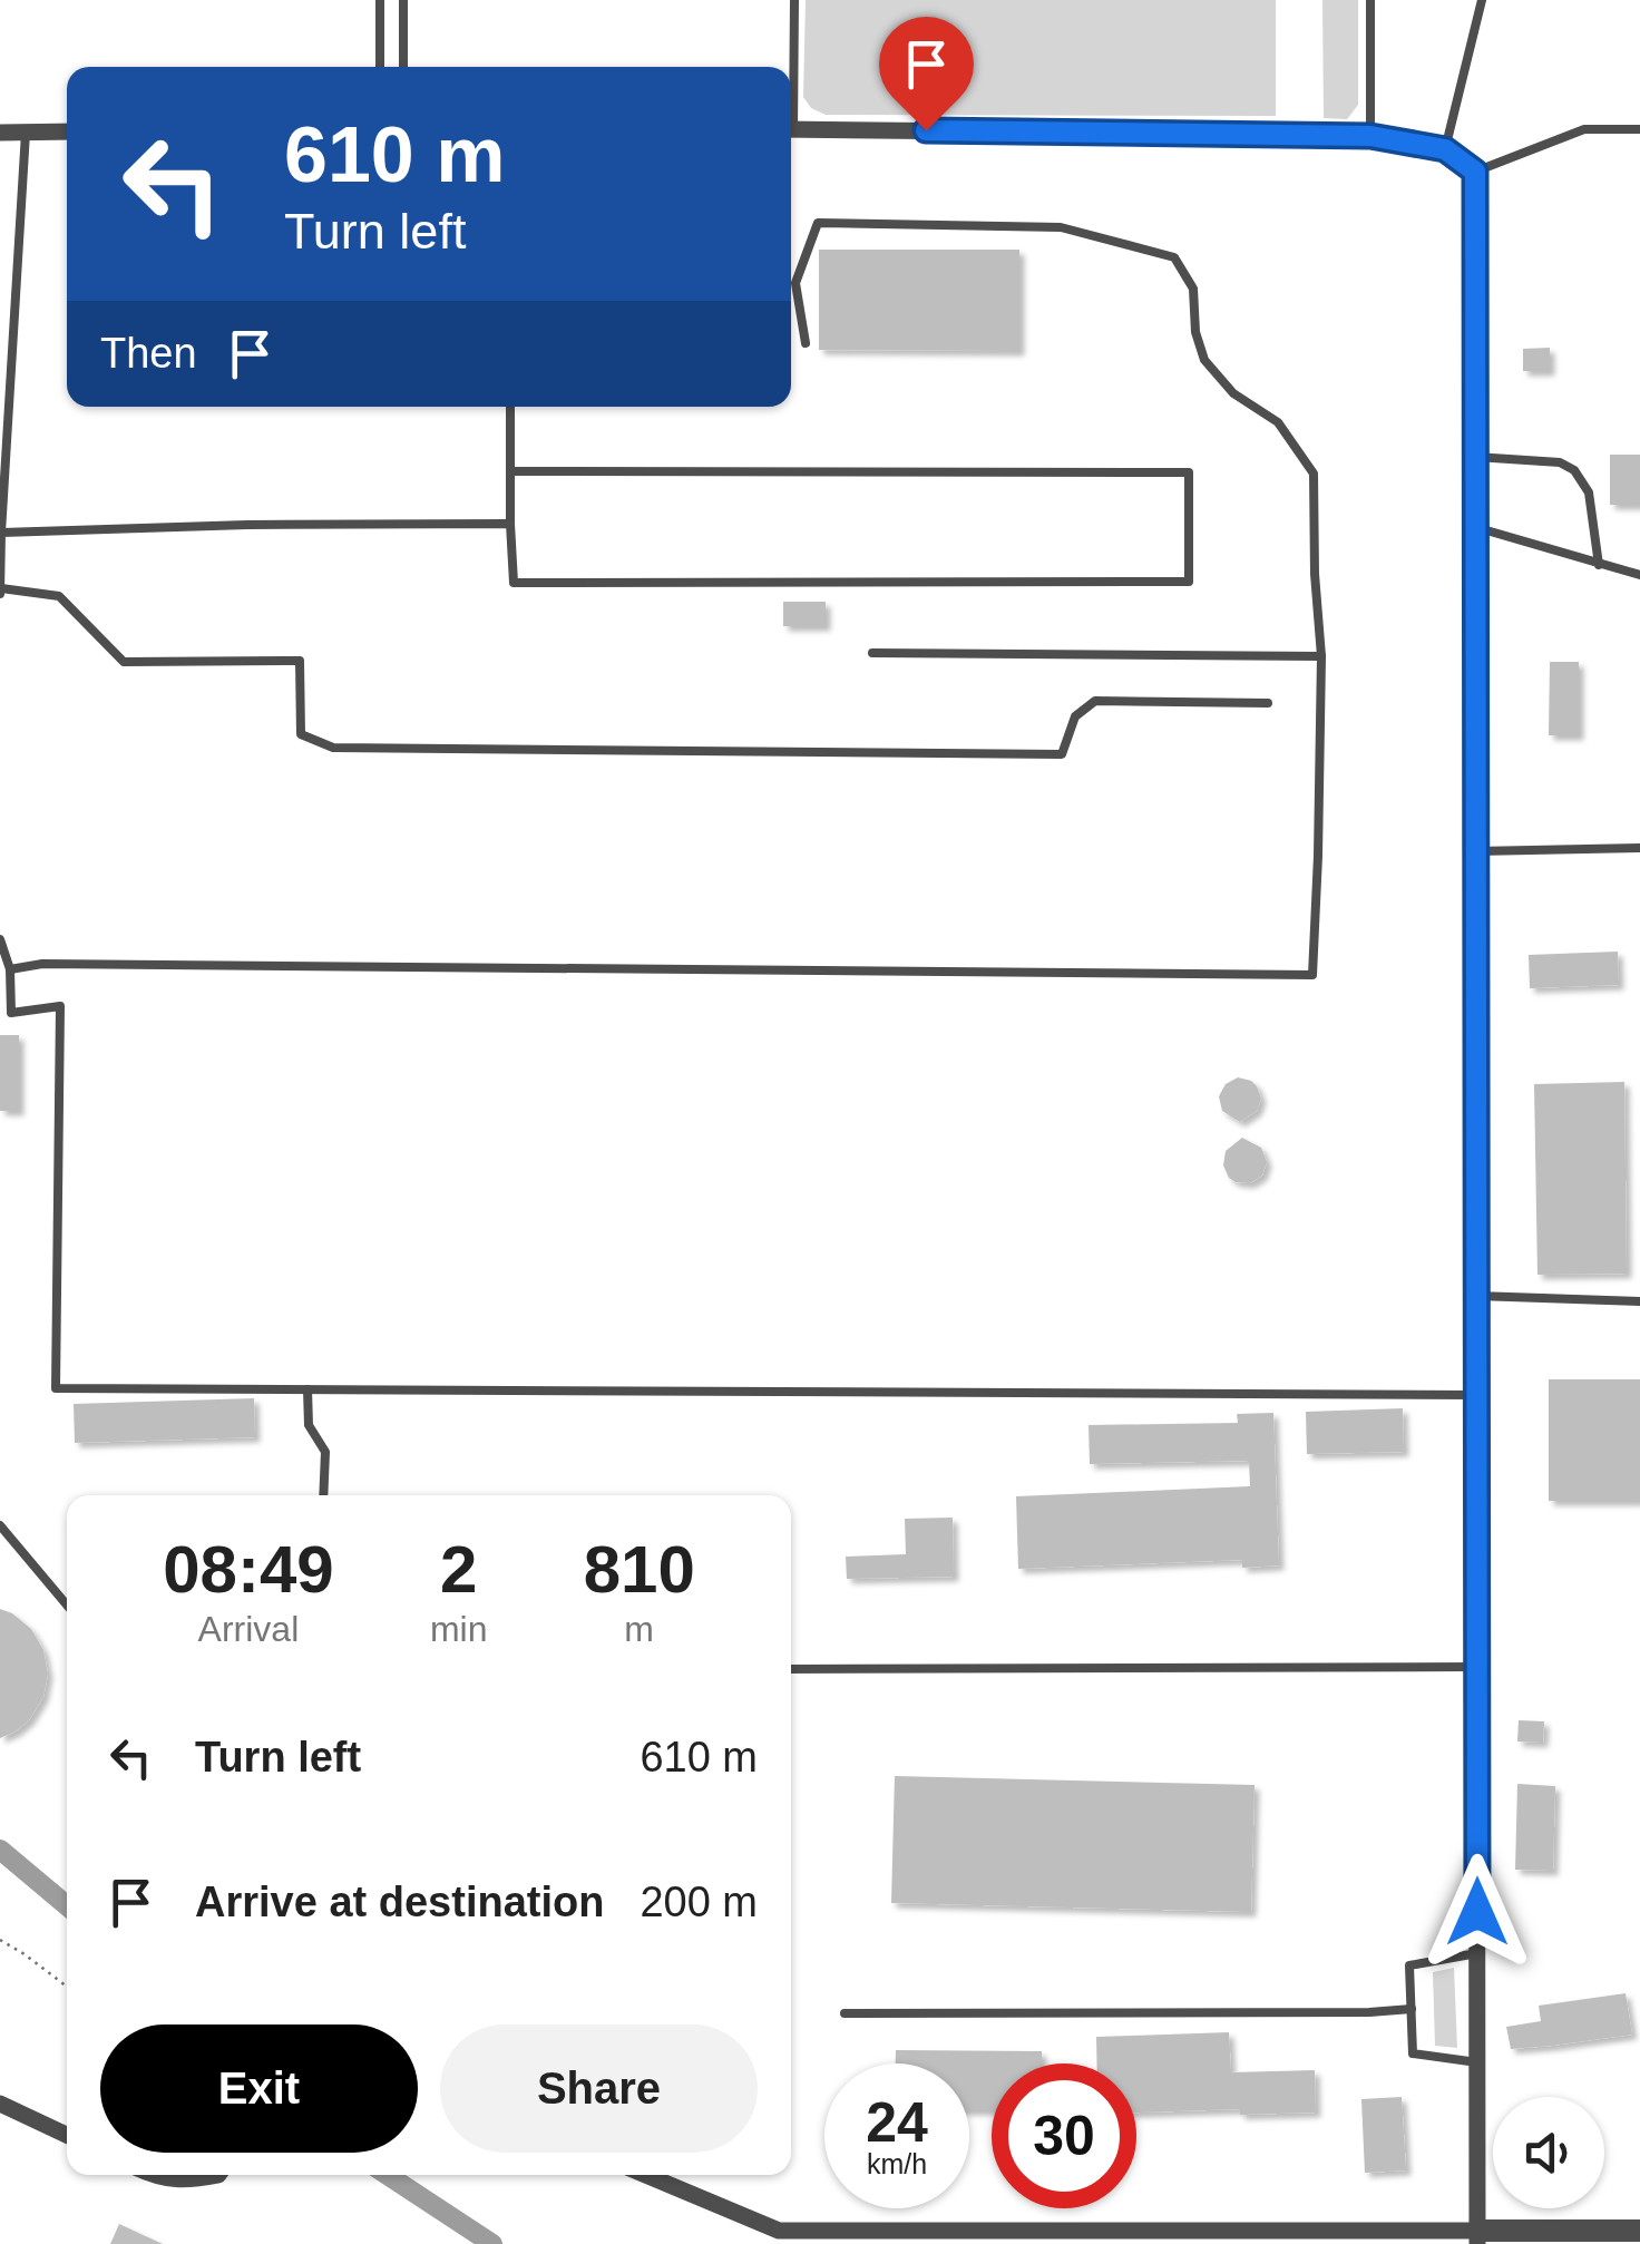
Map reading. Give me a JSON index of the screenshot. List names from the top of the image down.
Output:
{
  "page": {
    "turn": ["610 m", "Turn left"],
    "then": "Then",
    "eta": [
      "08:49",
      "Arrival",
      "2",
      "min",
      "810",
      "m"
    ],
    "list": [
      {
        "name": "Turn left",
        "value": "610 m"
      },
      {
        "name": "Arrive at destination",
        "value": "200 m"
      }
    ],
    "buttons": ["Exit", "Share"],
    "speed": "24 km/h",
    "limit": "30"
  }
}
